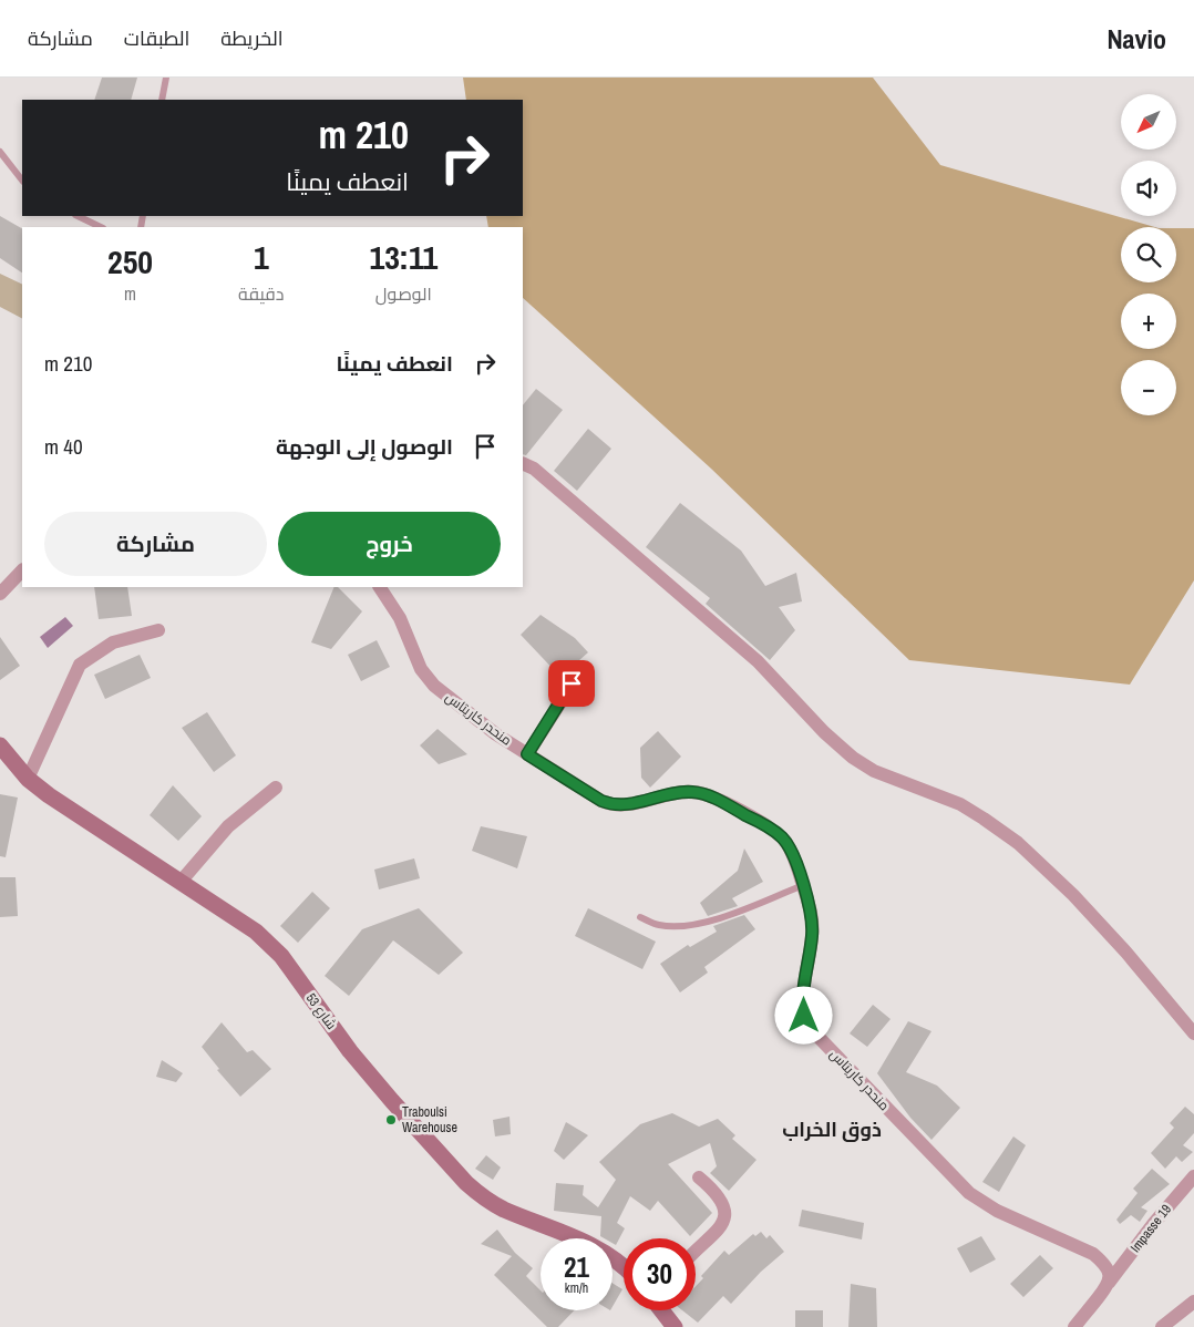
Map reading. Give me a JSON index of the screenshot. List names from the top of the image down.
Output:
{
  "streets": {
    "street": ["منحدر كاريتاس", "شارع 53", "Impasse 19"]
  },
  "crossings": [
    ["منحدر كاريتاس", "Impasse 19"]
  ],
  "districts": ["ذوق الخراب"],
  "places": ["Traboulsi Warehouse"],
  "north": "bottom left",
  "page": {
    "header": "Navio",
    "nav": ["الخريطة", "الطبقات", "مشاركة"],
    "map_buttons": ["+", "−"],
    "turn": ["210 m", "انعطف يمينًا"],
    "eta": [
      "13:11",
      "الوصول",
      "1",
      "دقيقة",
      "250",
      "m"
    ],
    "list": [
      {
        "name": "انعطف يمينًا",
        "value": "210 m"
      },
      {
        "name": "الوصول إلى الوجهة",
        "value": "40 m"
      }
    ],
    "buttons": ["خروج", "مشاركة"],
    "speed": "21 km/h",
    "limit": "30"
  }
}
